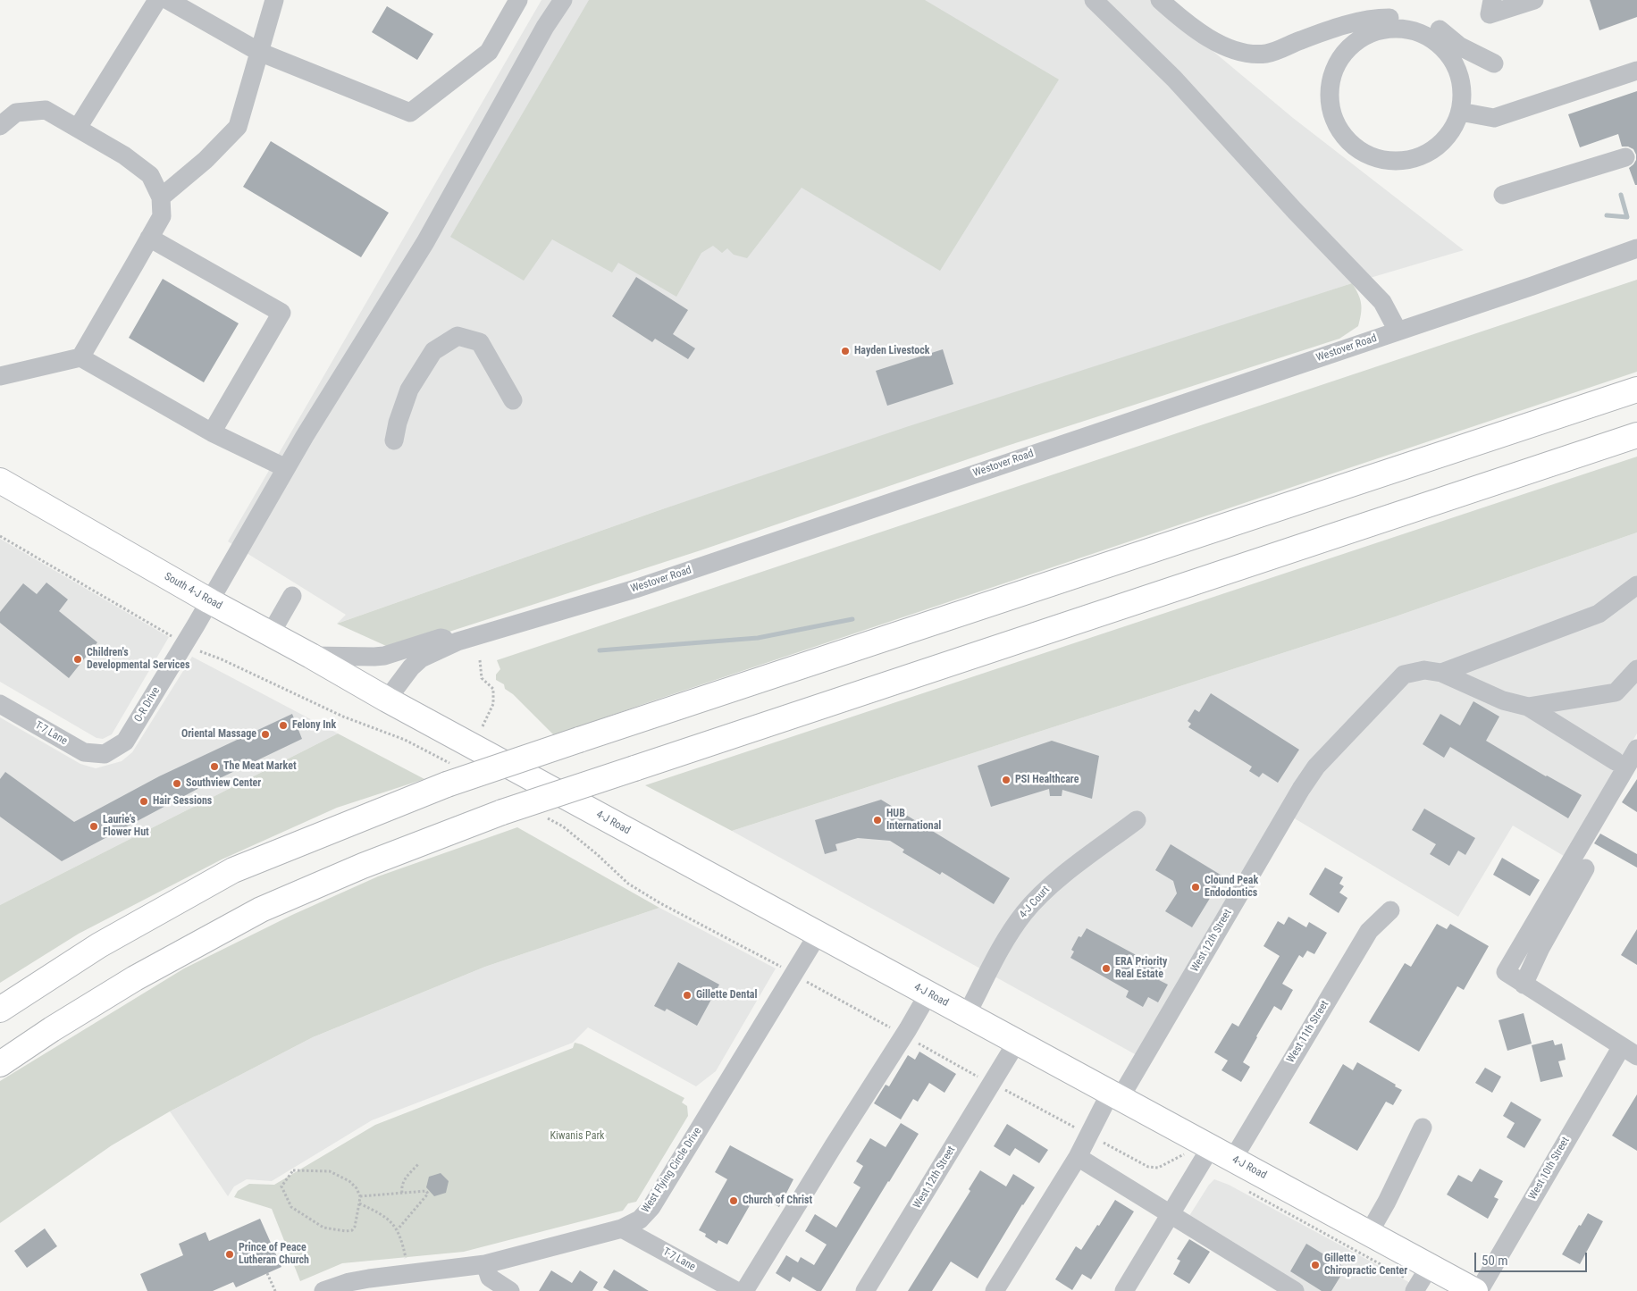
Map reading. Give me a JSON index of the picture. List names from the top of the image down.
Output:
{
  "streets": {
    "main road": ["South 4-J Road", "4-J Road"],
    "street": [
      "Westover Road",
      "O-R Drive",
      "T-7 Lane",
      "4-J Court",
      "West 12th Street",
      "West 11th Street",
      "West 10th Street",
      "West Flying Circle Drive"
    ]
  },
  "crossings": [
    ["Westover Road", "South 4-J Road"],
    ["Westover Road", "4-J Road"],
    ["South 4-J Road", "O-R Drive"],
    ["South 4-J Road", "4-J Road"],
    ["O-R Drive", "T-7 Lane"],
    ["T-7 Lane", "West Flying Circle Drive"],
    ["4-J Road", "4-J Court"],
    ["4-J Road", "West 12th Street"],
    ["4-J Road", "West 11th Street"],
    ["4-J Road", "West 10th Street"],
    ["4-J Road", "West Flying Circle Drive"]
  ],
  "parks": ["Kiwanis Park"],
  "places": [
    "Hayden Livestock",
    "Children's Developmental Services",
    "Felony Ink",
    "Oriental Massage",
    "The Meat Market",
    "PSI Healthcare",
    "Southview Center",
    "Hair Sessions",
    "HUB International",
    "Laurie's Flower Hut",
    "Clound Peak Endodontics",
    "ERA Priority Real Estate",
    "Gillette Dental",
    "Church of Christ",
    "Prince of Peace Lutheran Church",
    "Gillette Chiropractic Center"
  ],
  "scale_bar": "50 m"
}
